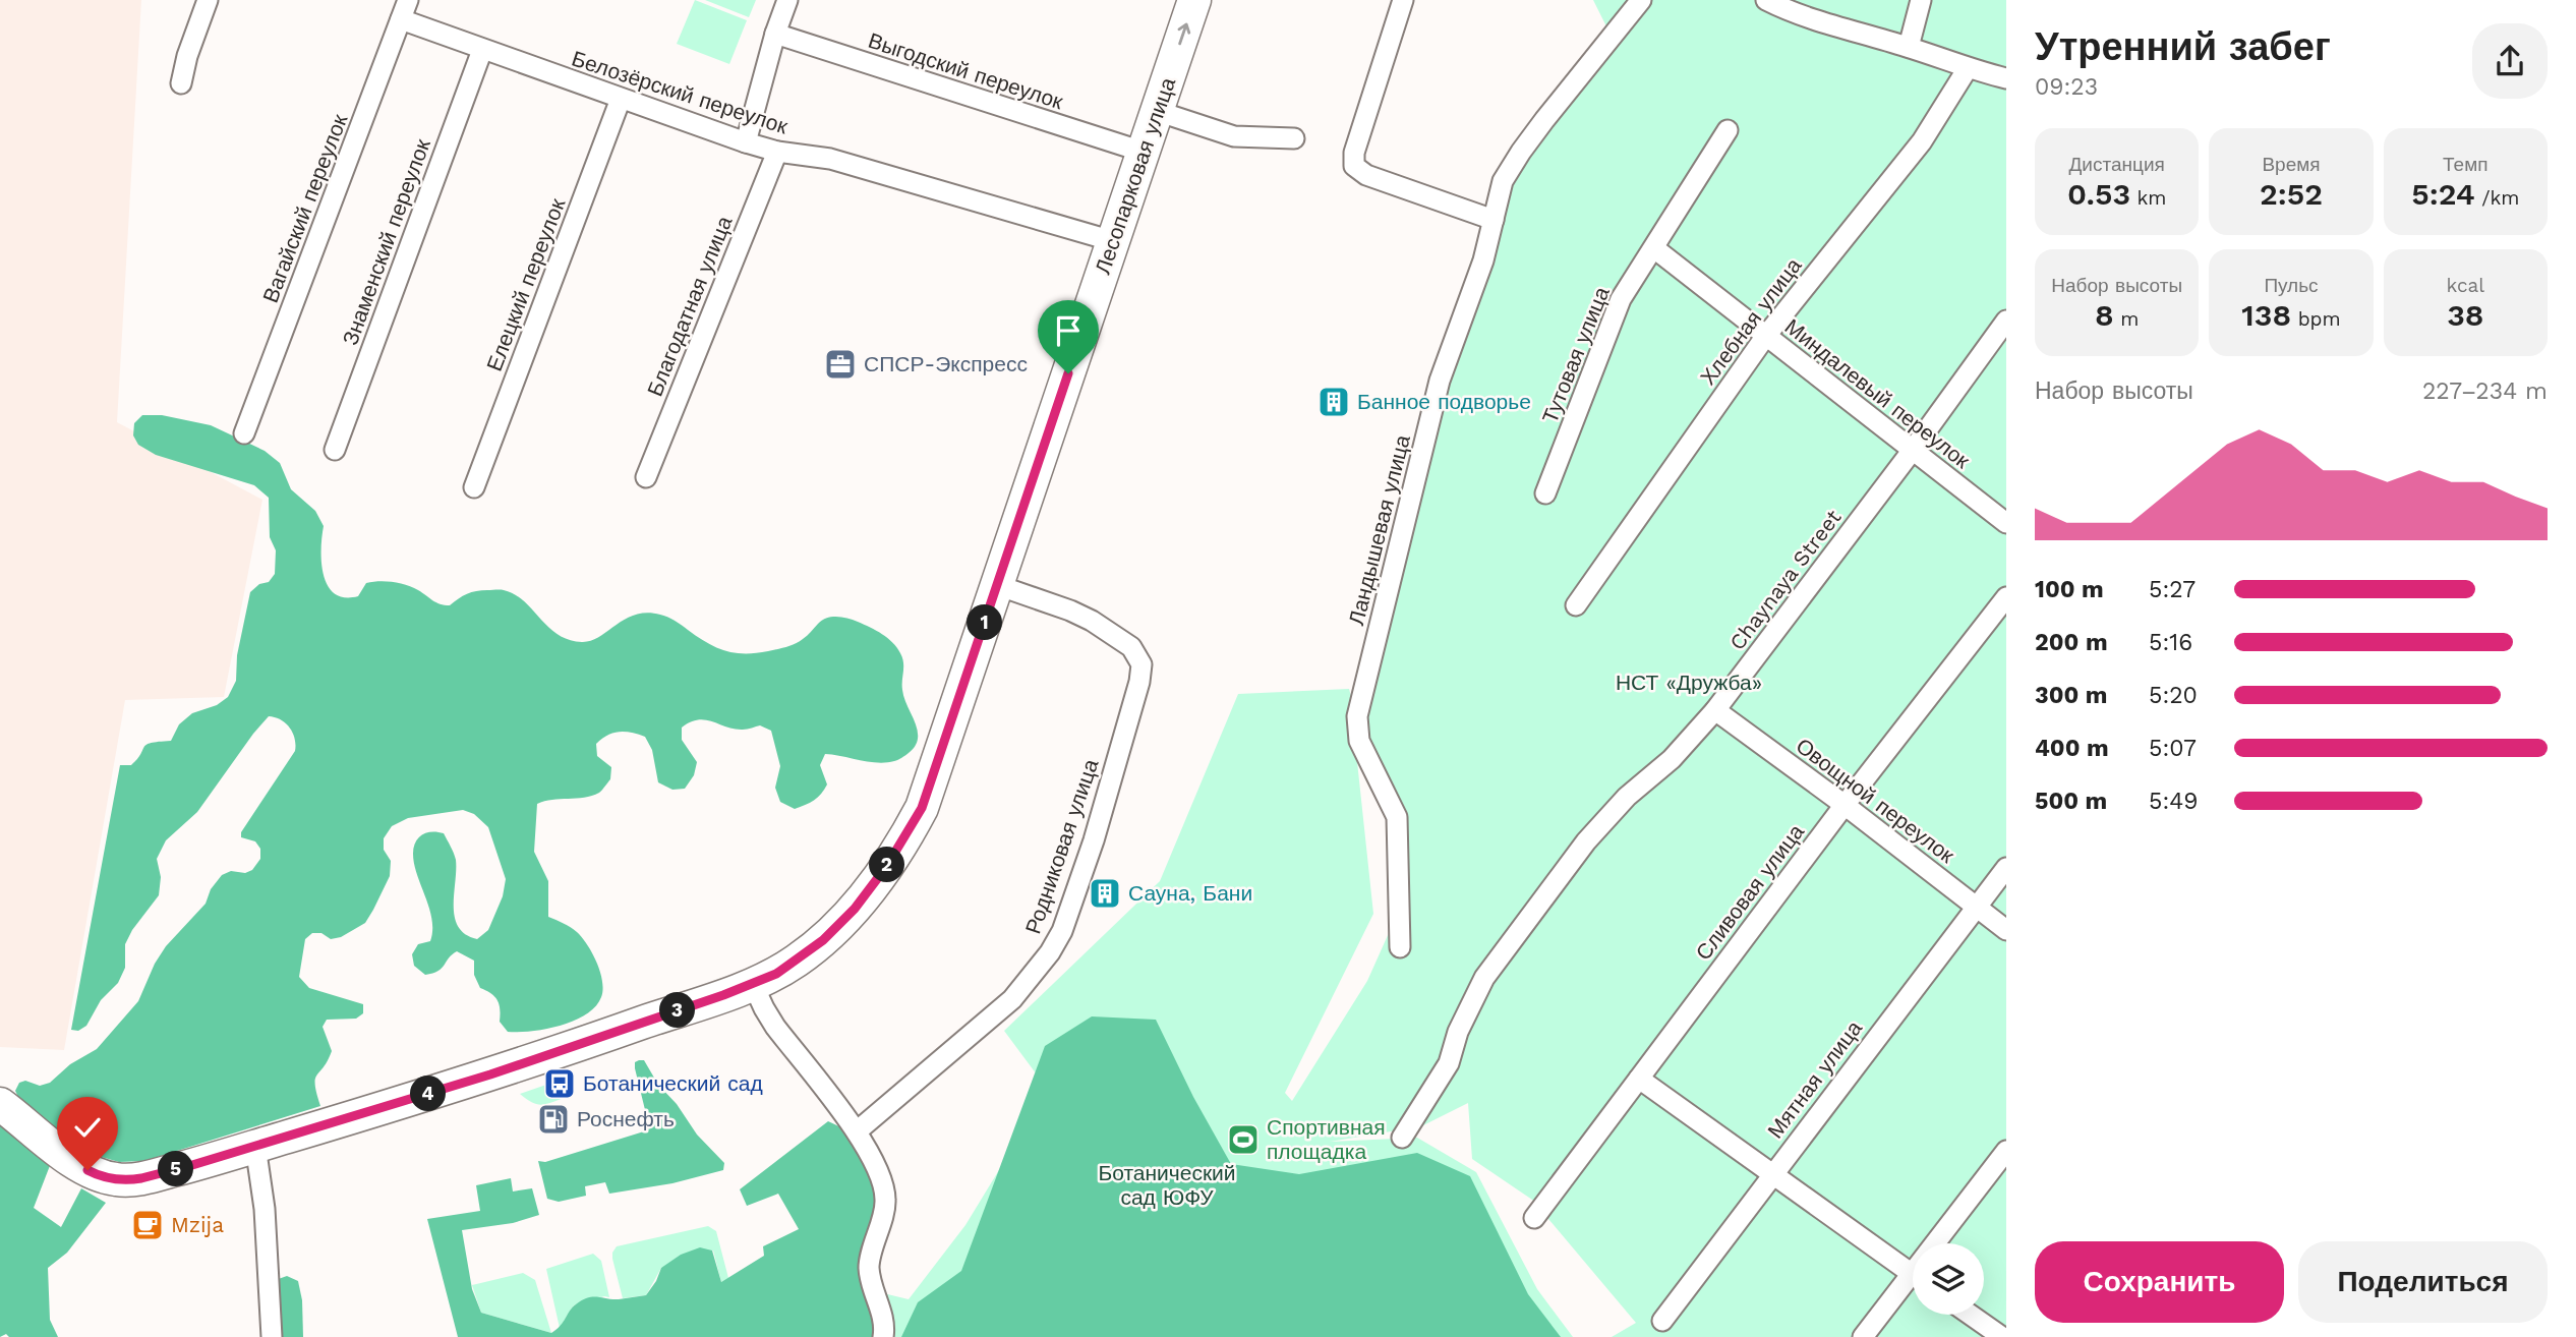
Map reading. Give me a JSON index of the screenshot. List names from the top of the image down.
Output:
{
  "streets": {
    "main road": ["Лесопарковая улица"],
    "street": [
      "Выгодский переулок",
      "Белозёрский переулок",
      "Вагайский переулок",
      "Знаменский переулок",
      "Елецкий переулок",
      "Благодатная улица",
      "Хлебная улица",
      "Тутовая улица",
      "Миндалевый переулок",
      "Ландышевая улица",
      "Chaynaya Street",
      "Овощной переулок",
      "Родниковая улица",
      "Сливовая улица",
      "Мятная улица"
    ]
  },
  "crossings": [
    ["Выгодский переулок", "Лесопарковая улица"],
    ["Белозёрский переулок", "Лесопарковая улица"],
    ["Белозёрский переулок", "Вагайский переулок"],
    ["Белозёрский переулок", "Знаменский переулок"],
    ["Белозёрский переулок", "Елецкий переулок"],
    ["Белозёрский переулок", "Благодатная улица"],
    ["Лесопарковая улица", "Родниковая улица"],
    ["Хлебная улица", "Миндалевый переулок"],
    ["Тутовая улица", "Миндалевый переулок"],
    ["Миндалевый переулок", "Chaynaya Street"],
    ["Chaynaya Street", "Овощной переулок"],
    ["Овощной переулок", "Сливовая улица"],
    ["Овощной переулок", "Мятная улица"]
  ],
  "parks": ["НСТ «Дружба»", "Ботанический сад ЮФУ"],
  "places": {
    "office": ["СПСР-Экспресс"],
    "building": ["Банное подворье", "Сауна, Бани"],
    "bus stop": ["Ботанический сад"],
    "fuel station": ["Роснефть"],
    "sports": ["Спортивная площадка"],
    "cafe": ["Mzija"]
  },
  "page": {
    "heading": ["Утренний забег", "09:23"],
    "stats": [
      ["Дистанция", "0.53 km"],
      ["Время", "2:52"],
      ["Темп", "5:24 /km"],
      ["Набор высоты", "8 m"],
      ["Пульс", "138 bpm"],
      ["kcal", "38"]
    ],
    "chart": ["Набор высоты", "227–234 m"],
    "list": [
      {
        "name": "100 m",
        "note": "5:27"
      },
      {
        "name": "200 m",
        "note": "5:16"
      },
      {
        "name": "300 m",
        "note": "5:20"
      },
      {
        "name": "400 m",
        "note": "5:07"
      },
      {
        "name": "500 m",
        "note": "5:49"
      }
    ],
    "pins": [
      "1",
      "2",
      "3",
      "4",
      "5"
    ],
    "buttons": ["Сохранить", "Поделиться"]
  }
}
